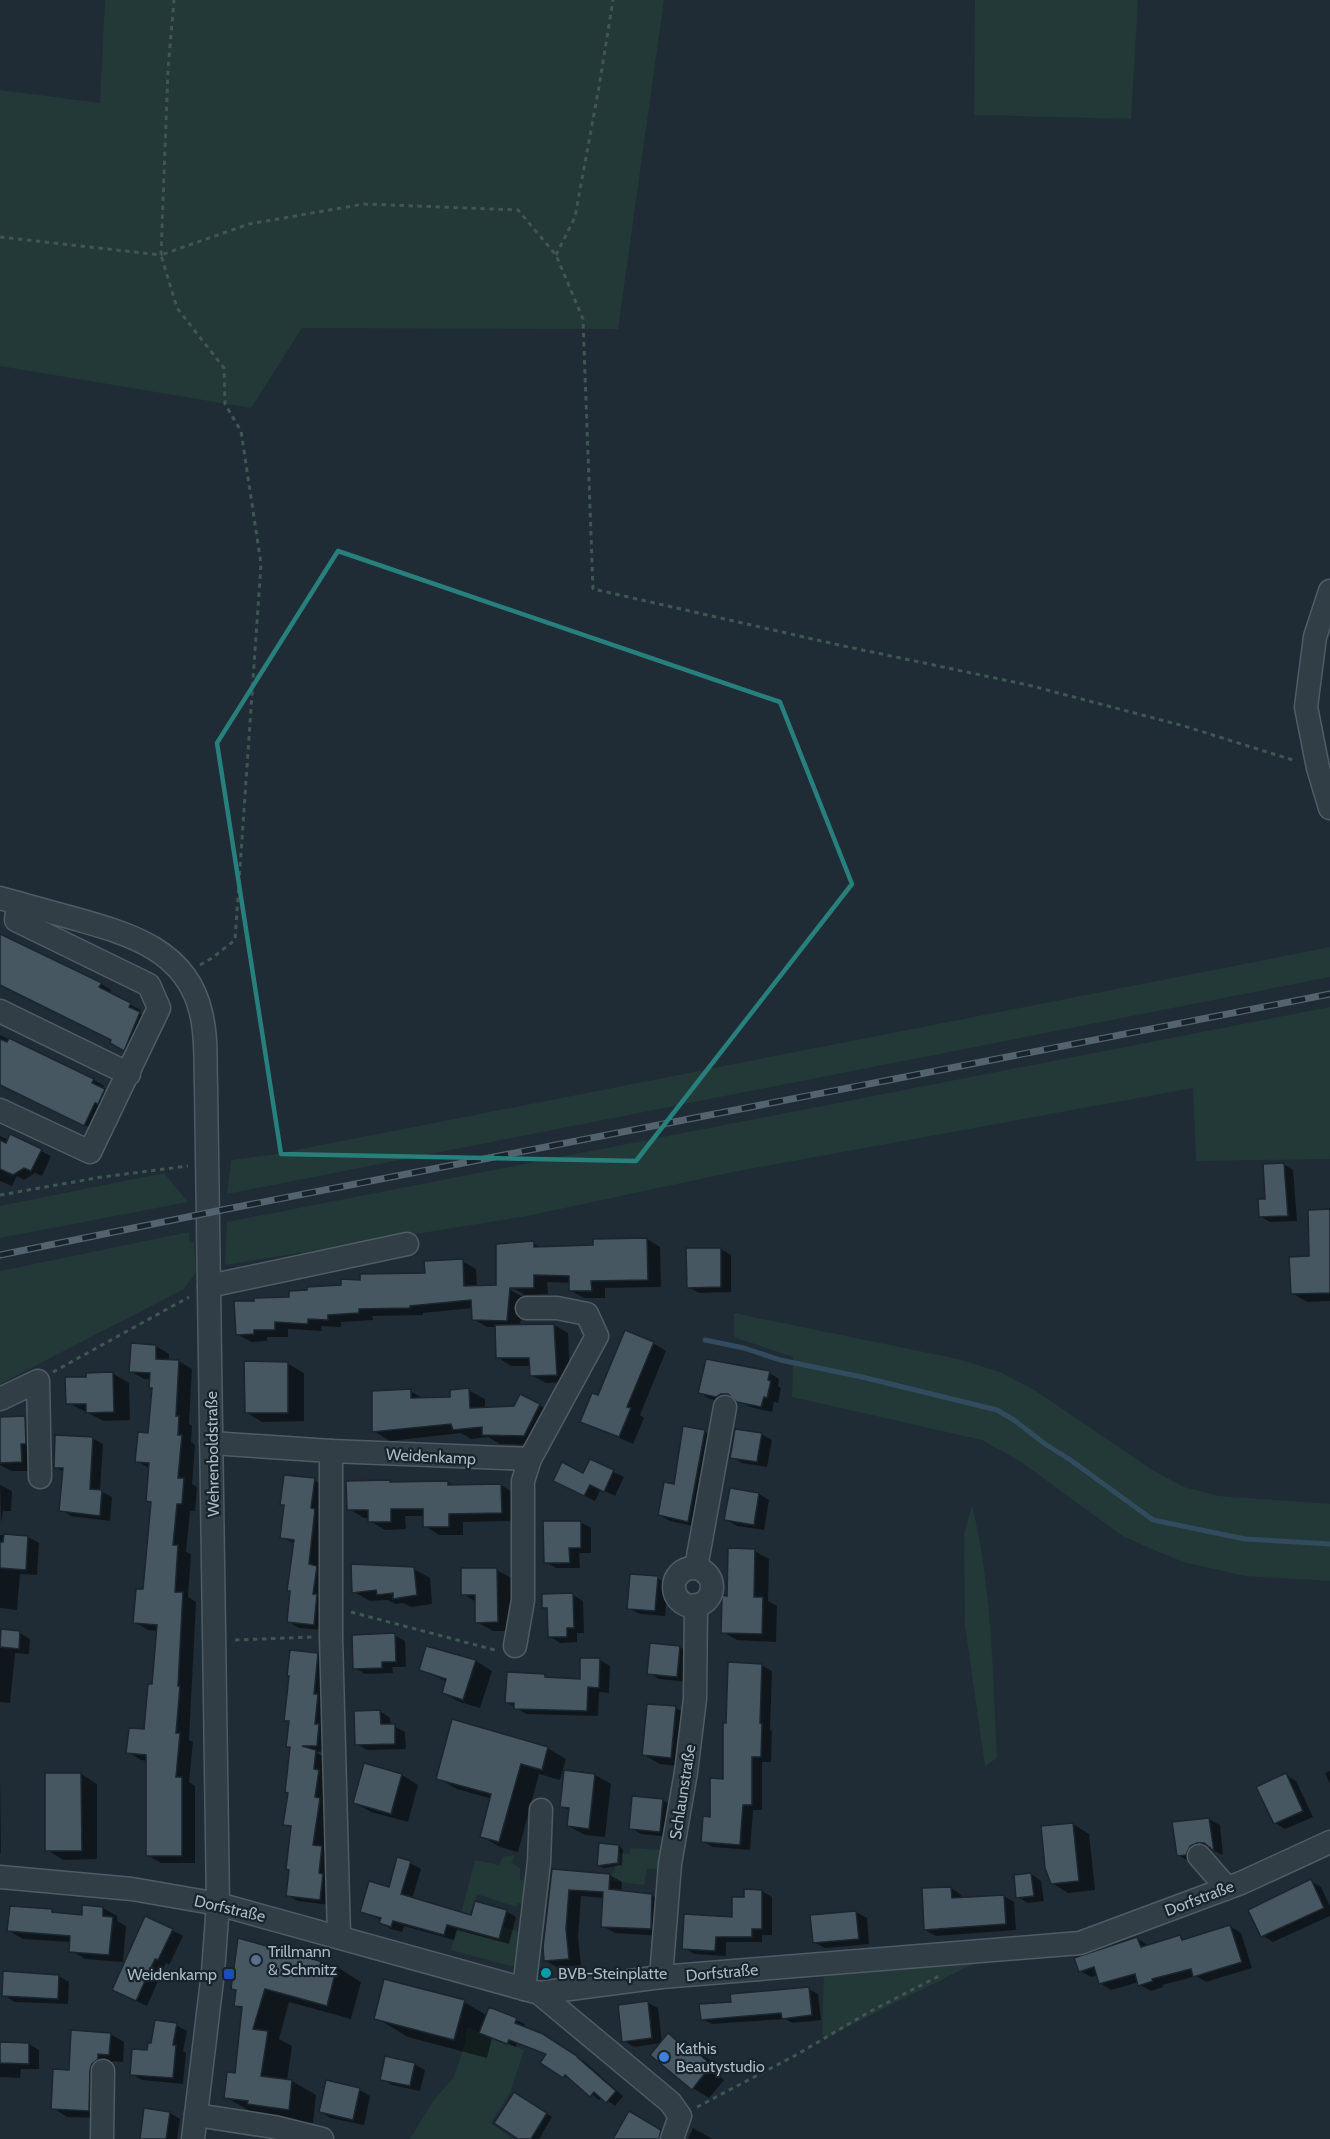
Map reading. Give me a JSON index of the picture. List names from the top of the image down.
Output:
{
  "streets": {
    "street": [
      "Wehrenboldstraße",
      "Weidenkamp",
      "Schlaunstraße",
      "Dorfstraße"
    ]
  },
  "crossings": [
    ["Wehrenboldstraße", "Weidenkamp"],
    ["Wehrenboldstraße", "Dorfstraße"],
    ["Schlaunstraße", "Dorfstraße"]
  ],
  "places": {
    "other": ["Trillmann & Schmitz", "BVB-Steinplatte", "Kathis Beautystudio"],
    "transit": ["Weidenkamp"]
  }
}
